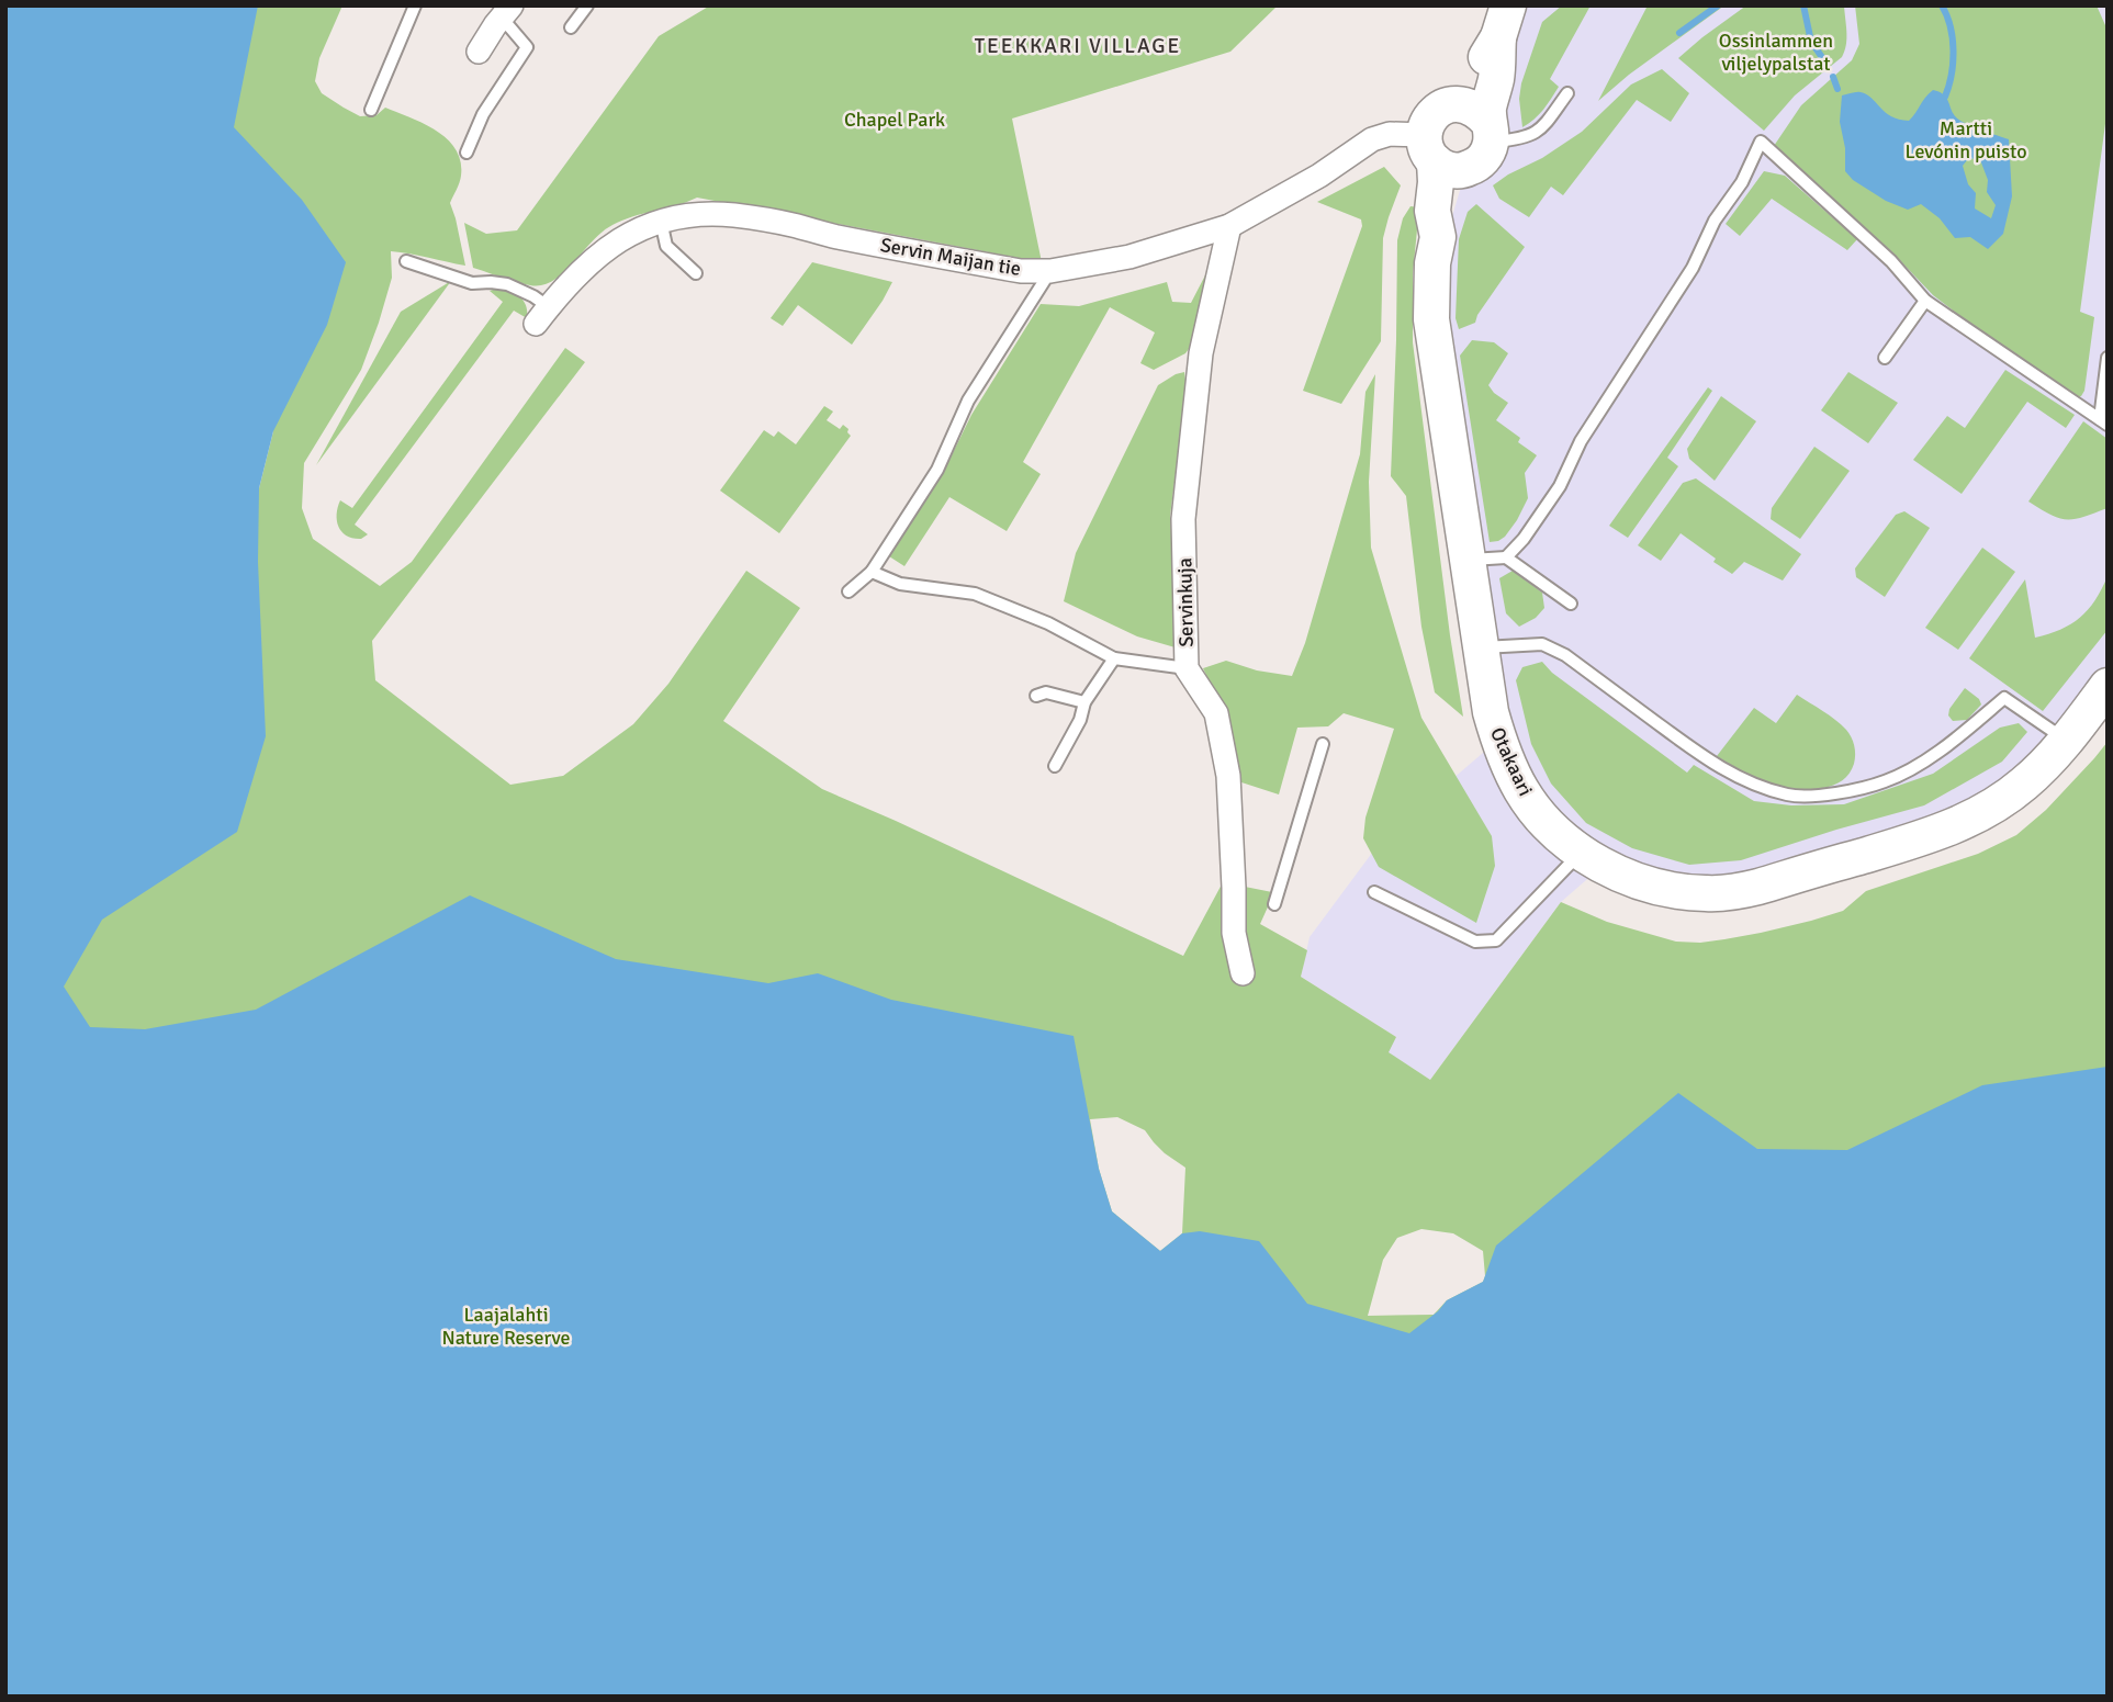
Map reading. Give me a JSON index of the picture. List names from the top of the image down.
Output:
{
  "streets": {
    "street": ["Servin Maijan tie", "Servinkuja", "Otakaari"]
  },
  "crossings": [
    ["Servin Maijan tie", "Servinkuja"],
    ["Servin Maijan tie", "Otakaari"]
  ],
  "districts": ["TEEKKARI VILLAGE"],
  "parks": [
    "Ossinlammen viljelypalstat",
    "Chapel Park",
    "Martti Levónin puisto",
    "Laajalahti Nature Reserve"
  ]
}
